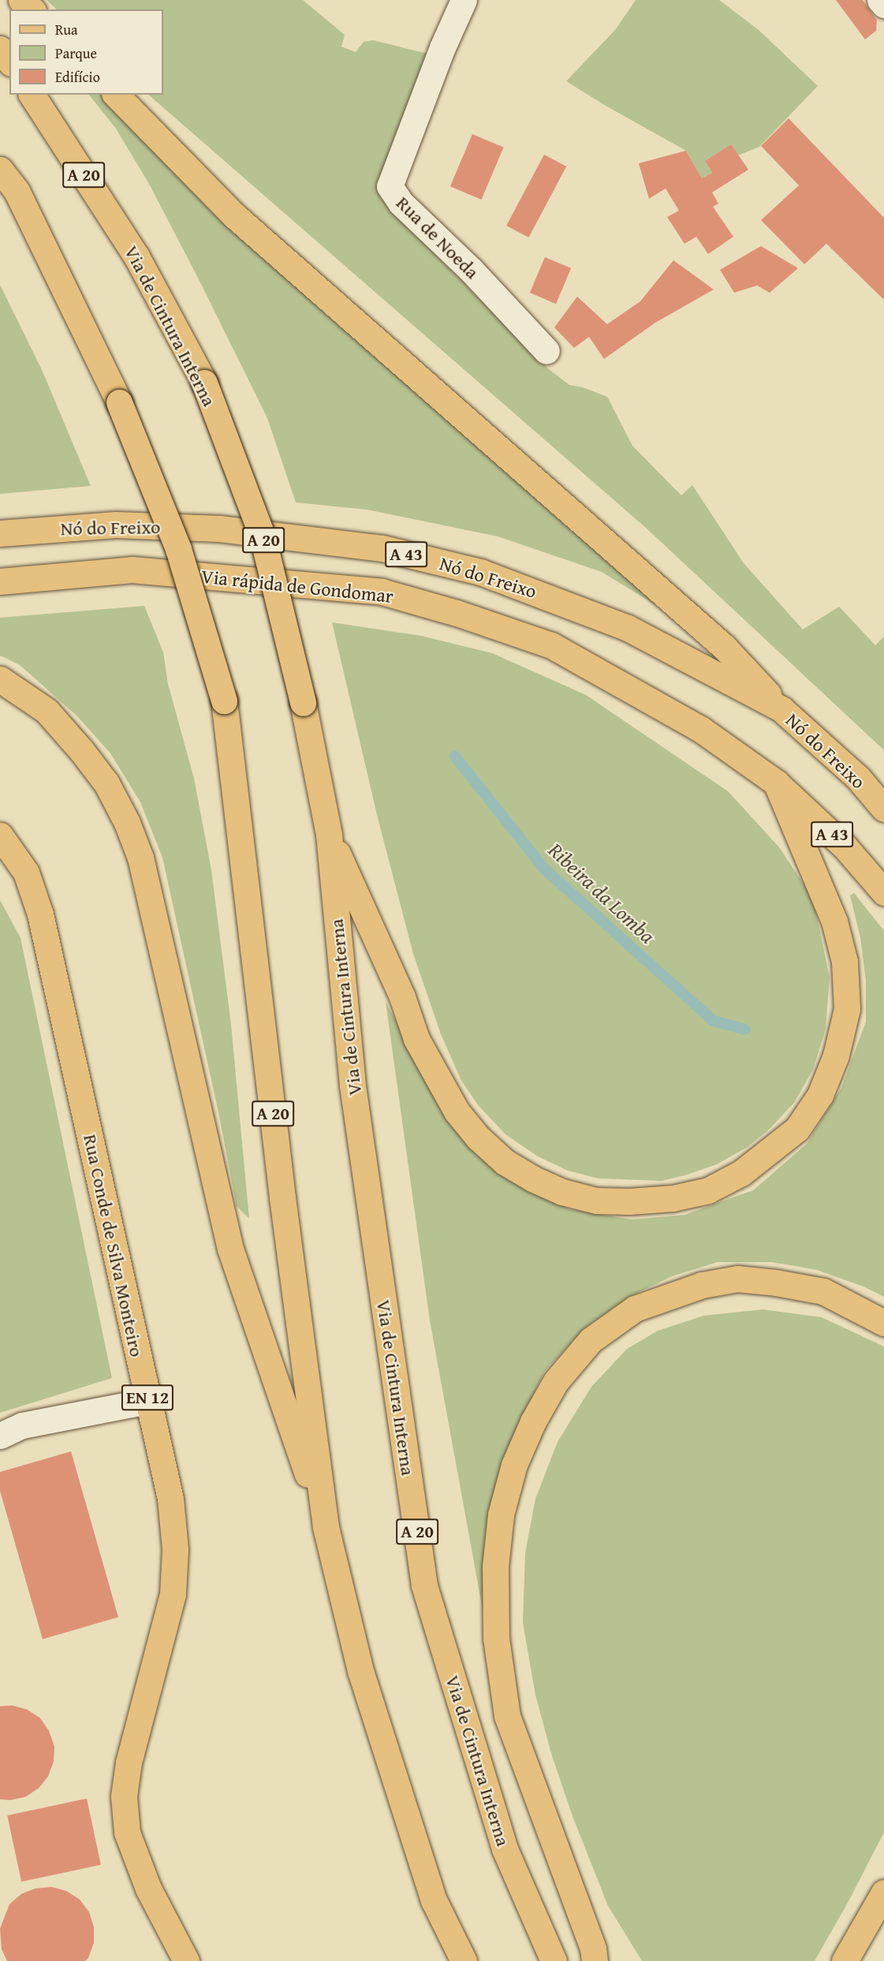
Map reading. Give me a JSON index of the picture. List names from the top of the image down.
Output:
{
  "streets": {
    "main road": [
      "A 20",
      "Via de Cintura Interna",
      "Nó do Freixo",
      "A 43",
      "Via rápida de Gondomar",
      "Rua Conde de Silva Monteiro",
      "EN 12"
    ],
    "street": ["Rua de Noeda"]
  },
  "crossings": [
    ["A 43", "Via rápida de Gondomar"]
  ],
  "water": ["Ribeira da Lomba"],
  "legend": ["Rua", "Parque", "Edifício"]
}
